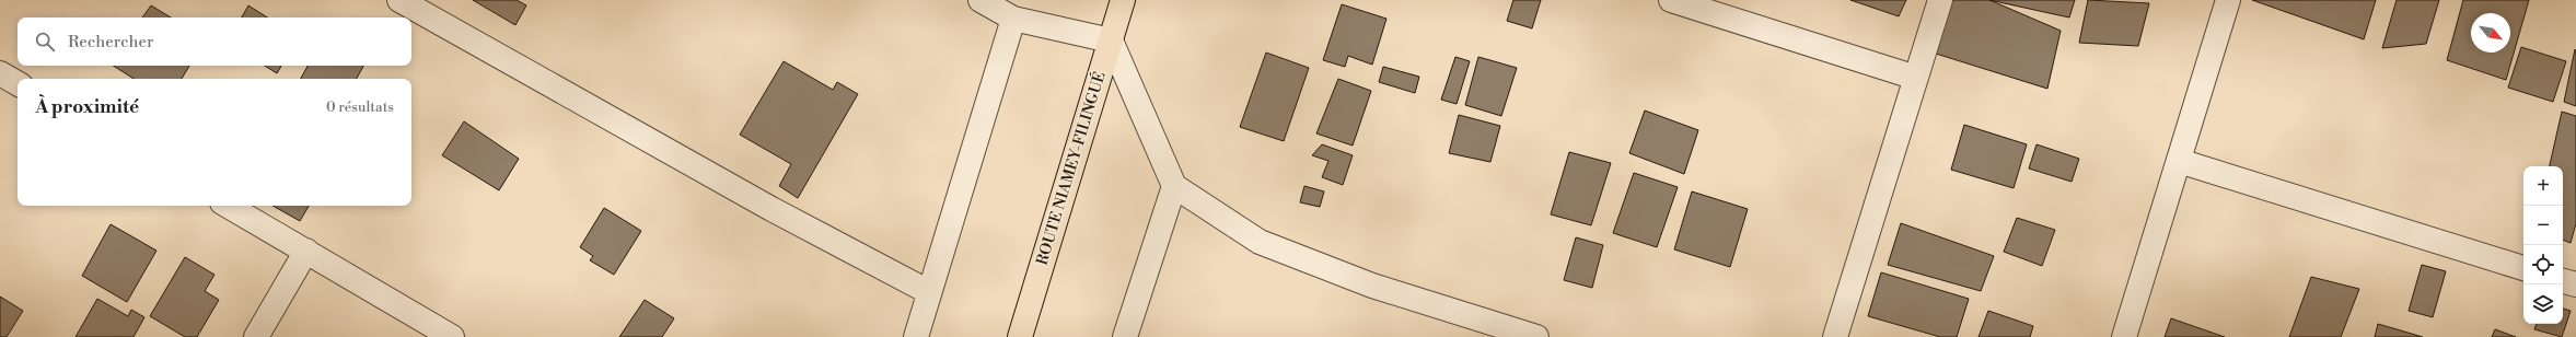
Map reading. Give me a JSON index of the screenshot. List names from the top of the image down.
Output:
{
  "streets": {
    "main road": ["ROUTE NIAMEY-FILINGUÉ"]
  },
  "north": "bottom right",
  "page": {
    "search": "Rechercher",
    "heading": ["À proximité", "0 résultats"],
    "map_buttons": ["+", "−"]
  }
}
